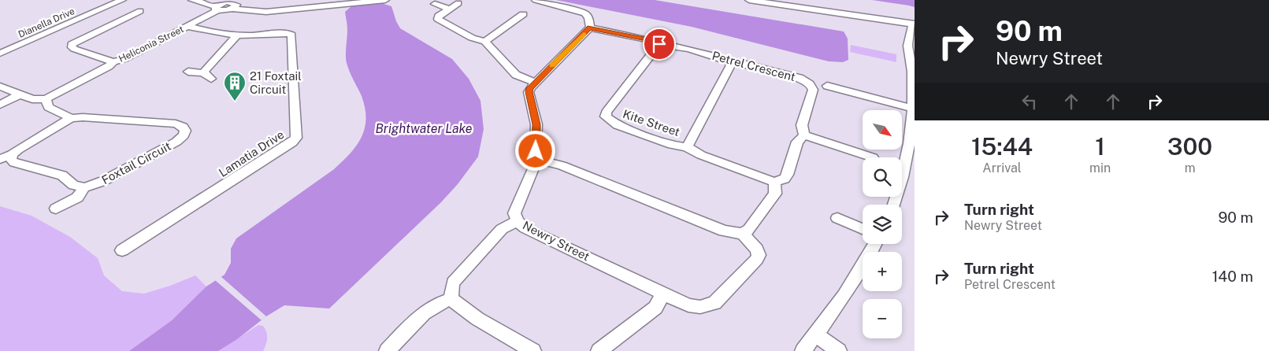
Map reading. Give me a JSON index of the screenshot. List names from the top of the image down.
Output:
{
  "streets": {
    "street": [
      "Dianella Drive",
      "Heliconia Street",
      "Petrel Crescent",
      "Kite Street",
      "Lamatia Drive",
      "Foxtail Circuit",
      "Newry Street"
    ]
  },
  "crossings": [
    ["Heliconia Street", "Lamatia Drive"],
    ["Heliconia Street", "Foxtail Circuit"],
    ["Petrel Crescent", "Kite Street"]
  ],
  "water": ["Brightwater Lake"],
  "places": {
    "building": ["21 Foxtail Circuit"]
  },
  "north": "bottom right",
  "page": {
    "turn": ["90 m", "Newry Street"],
    "map_buttons": ["+", "−"],
    "eta": [
      "15:44",
      "Arrival",
      "1",
      "min",
      "300",
      "m"
    ],
    "list": [
      {
        "name": "Turn right",
        "note": "Newry Street",
        "value": "90 m"
      },
      {
        "name": "Turn right",
        "note": "Petrel Crescent",
        "value": "140 m"
      }
    ]
  }
}
